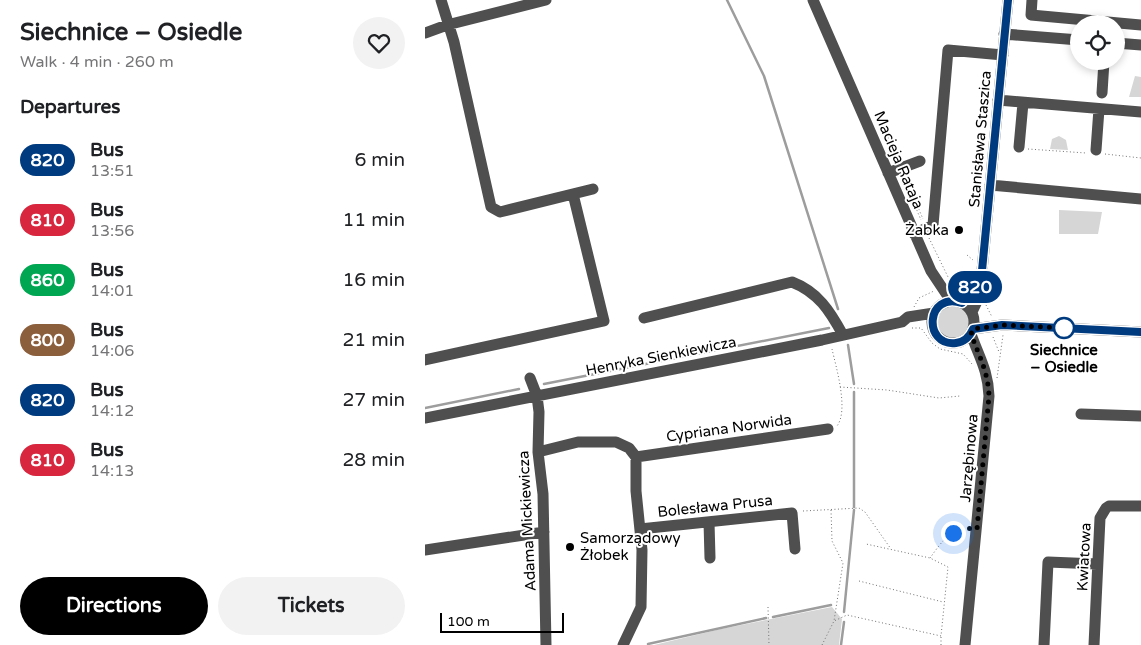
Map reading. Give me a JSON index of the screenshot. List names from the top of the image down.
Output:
{
  "streets": {
    "street": [
      "Stanisława Staszica",
      "Macieja Rataja",
      "Henryka Sienkiewicza",
      "Cypriana Norwida",
      "Jarzębinowa",
      "Bolesława Prusa",
      "Adama Mickiewicza",
      "Kwiatowa"
    ]
  },
  "crossings": [
    ["Stanisława Staszica", "Macieja Rataja"],
    ["Stanisława Staszica", "Henryka Sienkiewicza"],
    ["Stanisława Staszica", "Jarzębinowa"],
    ["Macieja Rataja", "Henryka Sienkiewicza"],
    ["Macieja Rataja", "Jarzębinowa"],
    ["Henryka Sienkiewicza", "Jarzębinowa"],
    ["Henryka Sienkiewicza", "Adama Mickiewicza"]
  ],
  "places": ["Żabka", "Siechnice – Osiedle", "Samorządowy Żłobek"],
  "lines": ["bus line 820"],
  "scale_bar": "100 m",
  "page": {
    "heading": [
      ["Siechnice – Osiedle", "Walk · 4 min · 260 m"],
      "Departures"
    ],
    "on_map": "820",
    "list": [
      {
        "mark": "820",
        "name": "Bus",
        "note": "13:51",
        "value": "6 min"
      },
      {
        "mark": "810",
        "name": "Bus",
        "note": "13:56",
        "value": "11 min"
      },
      {
        "mark": "860",
        "name": "Bus",
        "note": "14:01",
        "value": "16 min"
      },
      {
        "mark": "800",
        "name": "Bus",
        "note": "14:06",
        "value": "21 min"
      },
      {
        "mark": "820",
        "name": "Bus",
        "note": "14:12",
        "value": "27 min"
      },
      {
        "mark": "810",
        "name": "Bus",
        "note": "14:13",
        "value": "28 min"
      }
    ],
    "buttons": ["Directions", "Tickets"],
    "scale": "100 m"
  }
}
